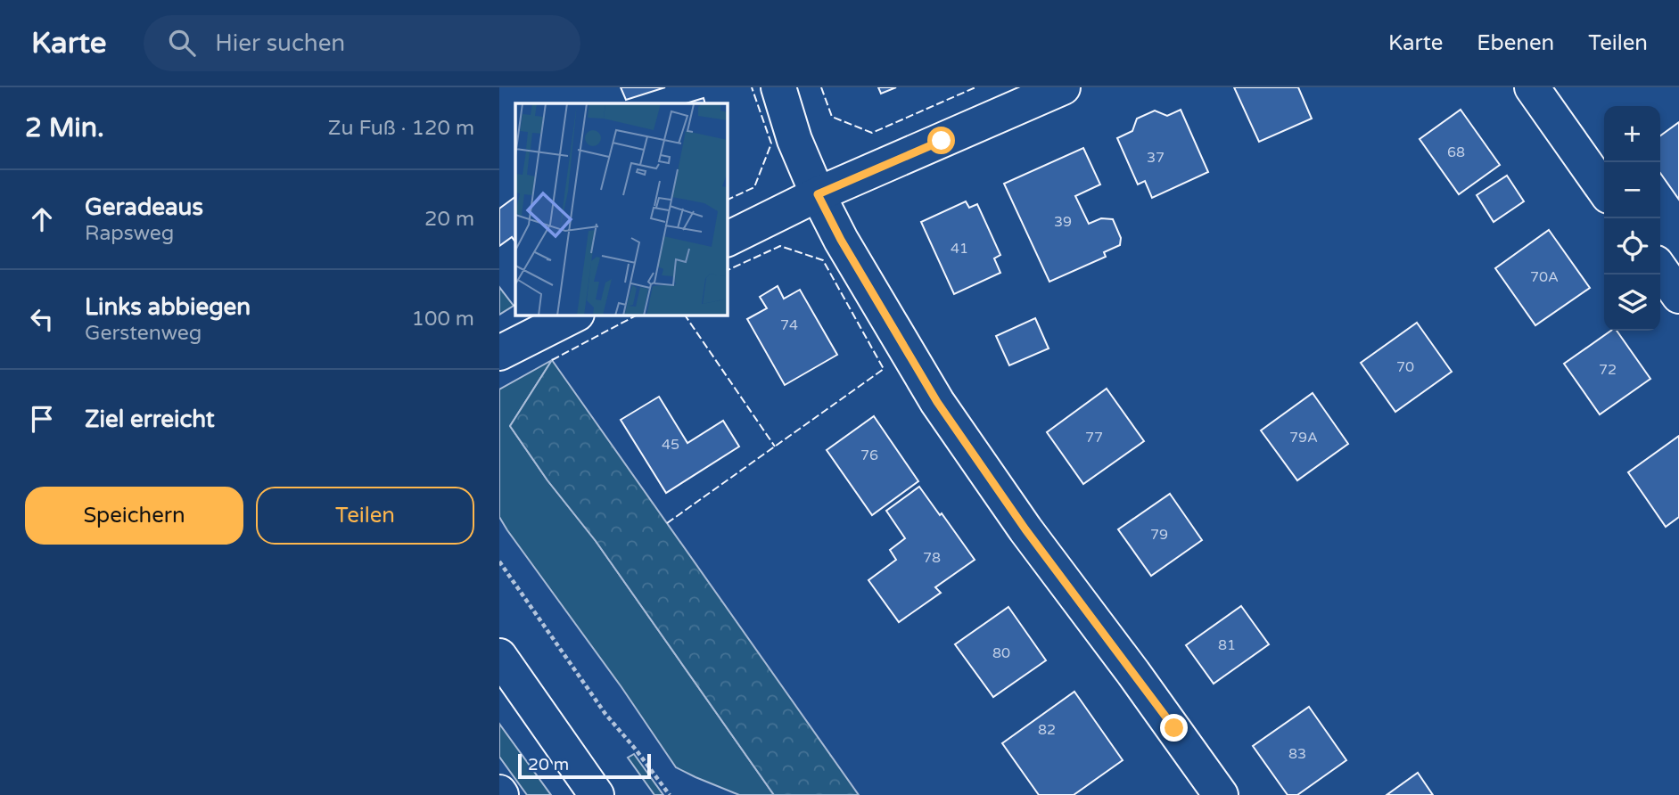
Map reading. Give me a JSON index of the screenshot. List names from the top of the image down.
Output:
{
  "house_numbers": [
    "68",
    "37",
    "39",
    "41",
    "70A",
    "74",
    "70",
    "72",
    "77",
    "79A",
    "45",
    "76",
    "79",
    "78",
    "81",
    "80",
    "82",
    "83"
  ],
  "scale_bar": "20 m",
  "page": {
    "header": "Karte",
    "search": "Hier suchen",
    "nav": ["Karte", "Ebenen", "Teilen"],
    "heading": ["2 Min.", "Zu Fuß · 120 m"],
    "map_buttons": ["+", "−"],
    "list": [
      ["Geradeaus", "Rapsweg", "20 m"],
      ["Links abbiegen", "Gerstenweg", "100 m"],
      "Ziel erreicht"
    ],
    "buttons": ["Speichern", "Teilen"],
    "scale": "20 m"
  }
}
